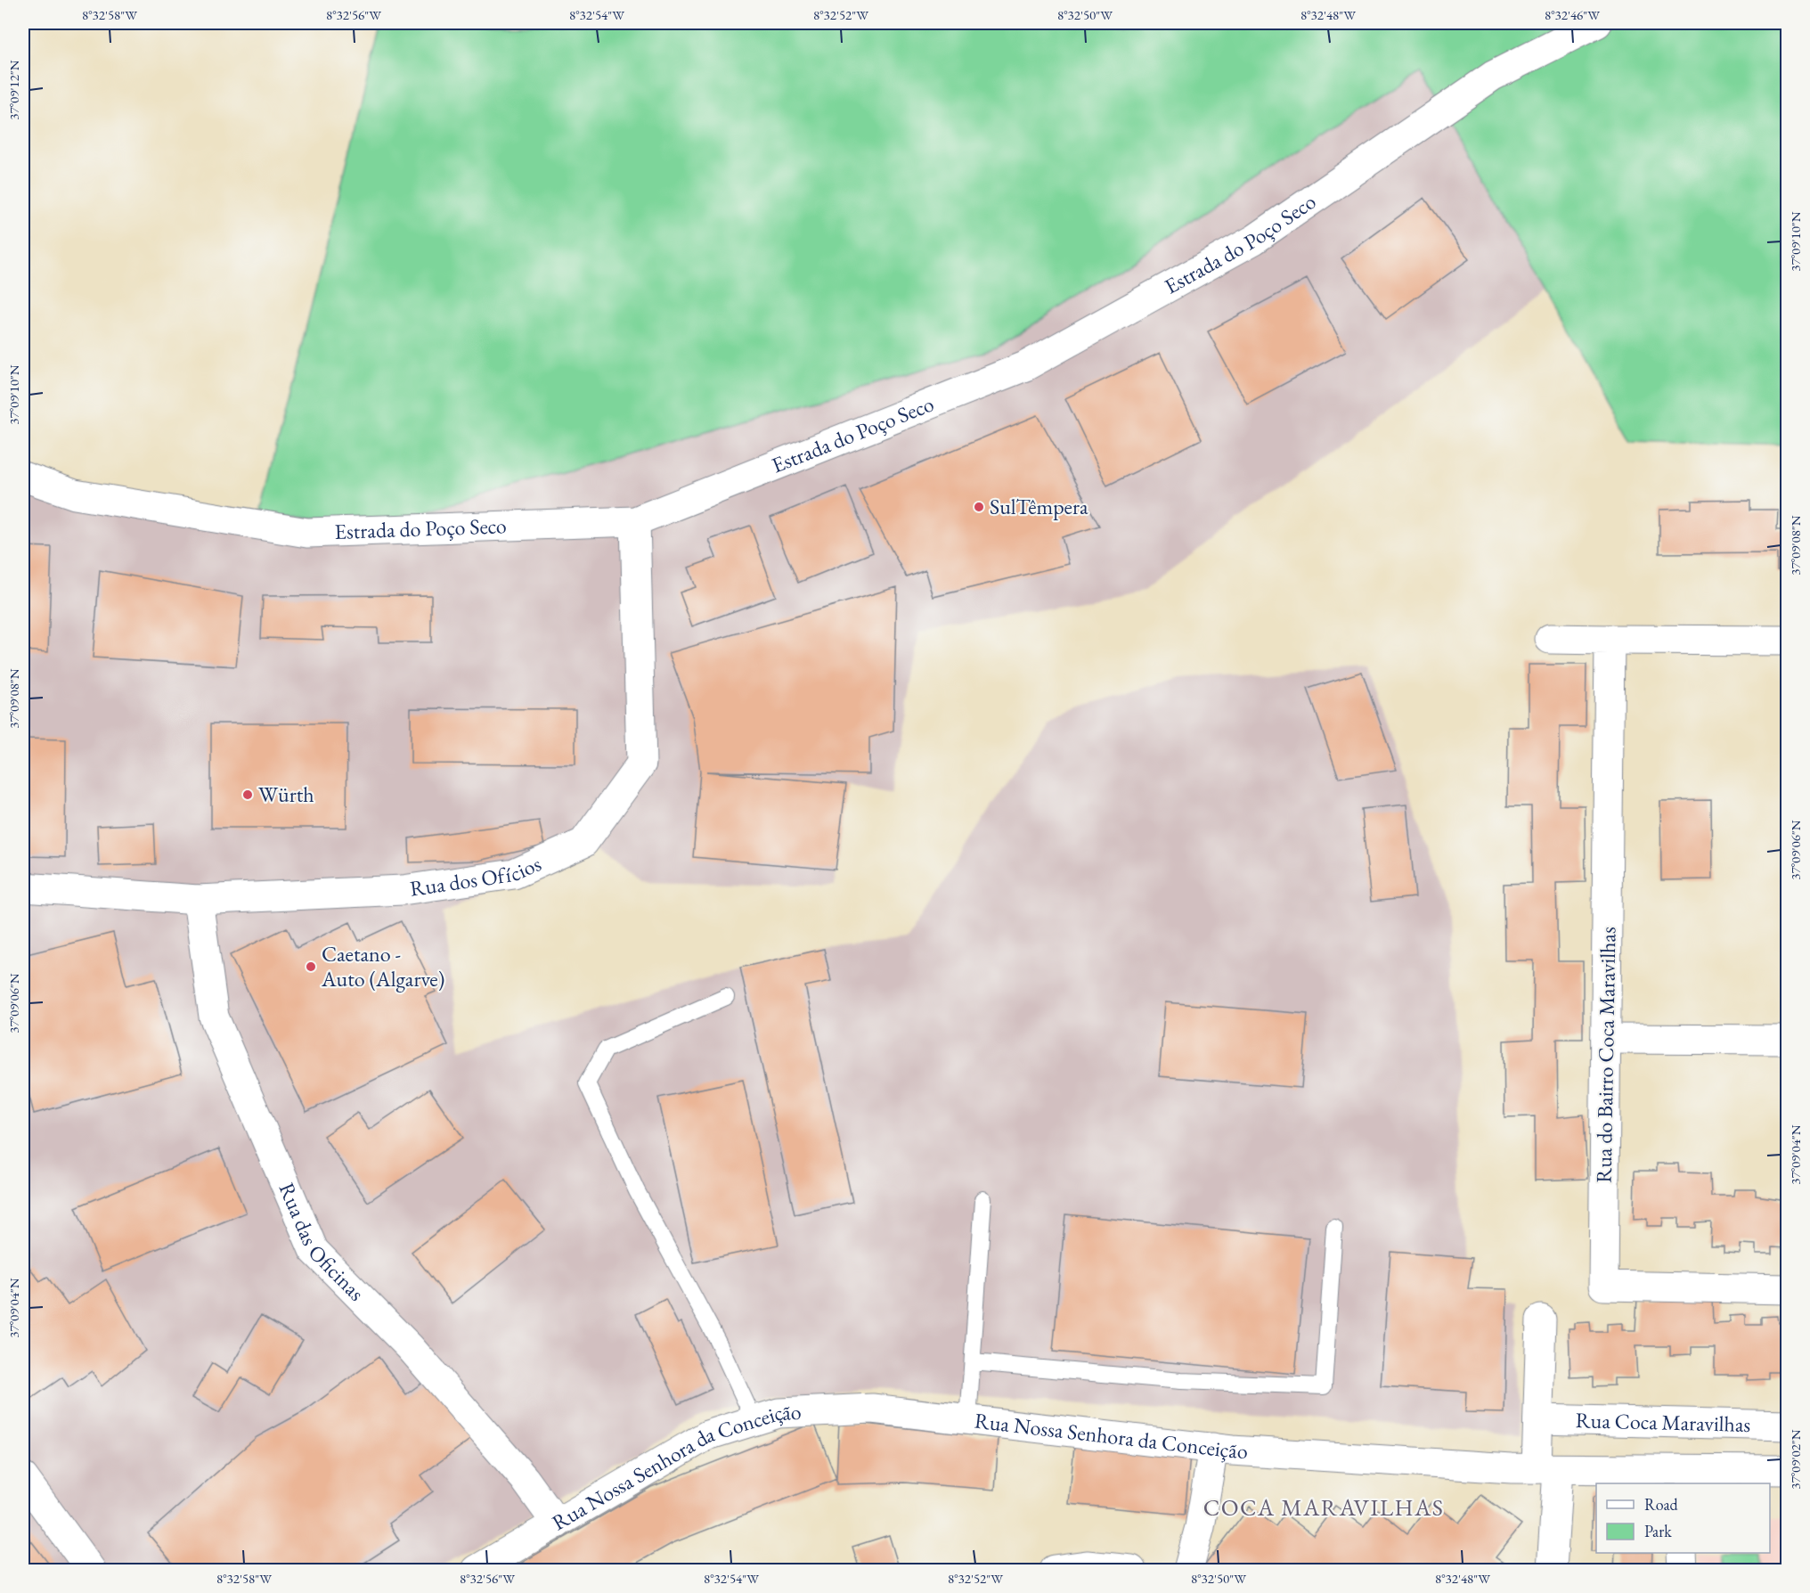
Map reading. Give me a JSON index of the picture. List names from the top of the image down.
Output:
{
  "streets": {
    "street": [
      "Estrada do Poço Seco",
      "Rua dos Ofícios",
      "Rua do Bairro Coca Maravilhas",
      "Rua das Oficinas",
      "Rua Coca Maravilhas",
      "Rua Nossa Senhora da Conceição"
    ]
  },
  "crossings": [
    ["Estrada do Poço Seco", "Rua dos Ofícios"],
    ["Rua dos Ofícios", "Rua das Oficinas"],
    ["Rua das Oficinas", "Rua Nossa Senhora da Conceição"]
  ],
  "districts": ["COCA MARAVILHAS"],
  "places": ["SulTêmpera", "Würth", "Caetano - Auto (Algarve)"],
  "legend": ["Road", "Park"],
  "coordinates": [
    "8°32'58\"W",
    "8°32'56\"W",
    "8°32'54\"W",
    "8°32'52\"W",
    "8°32'50\"W",
    "8°32'48\"W",
    "8°32'46\"W",
    "37°09'12\"N",
    "37°09'10\"N",
    "37°09'08\"N",
    "37°09'06\"N",
    "37°09'04\"N",
    "37°09'02\"N"
  ]
}
